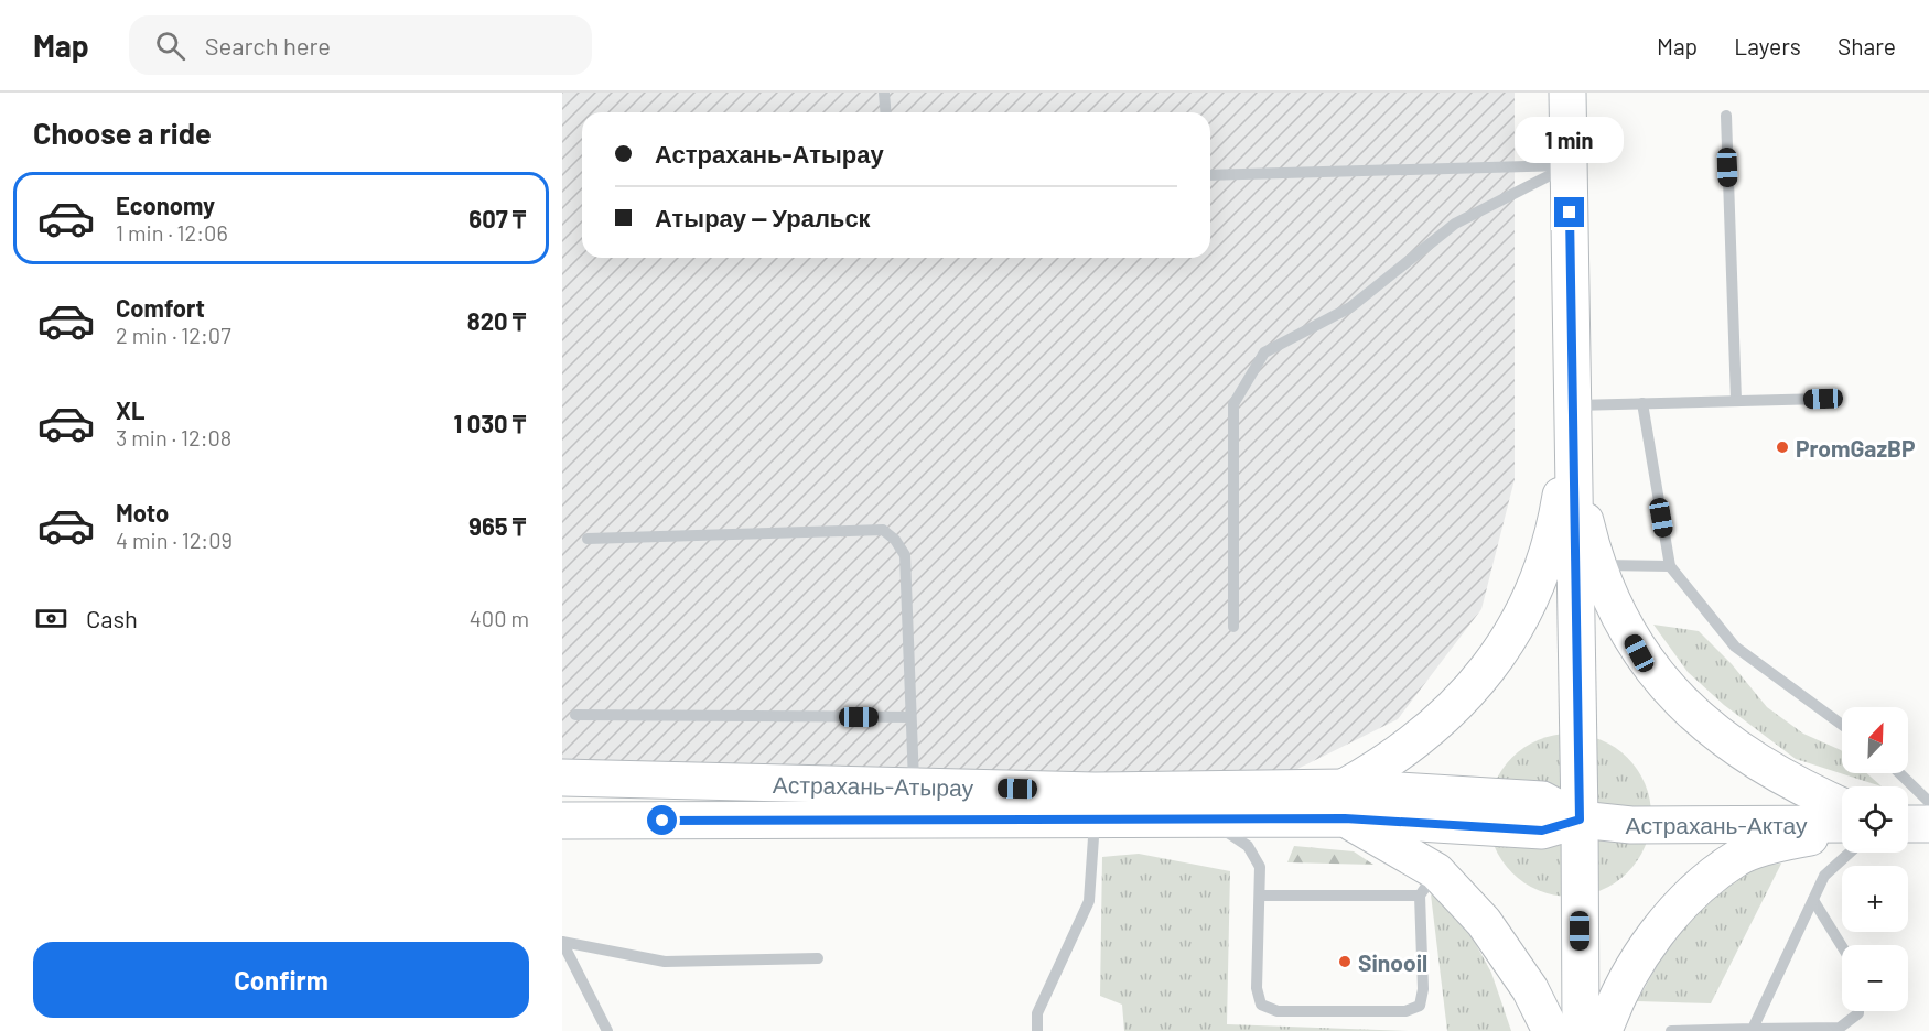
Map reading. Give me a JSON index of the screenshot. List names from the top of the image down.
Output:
{
  "streets": {
    "main road": ["Астрахань-Атырау", "Астрахань-Актау"]
  },
  "places": ["PromGazBP", "Sinooil"],
  "north": "top right",
  "page": {
    "header": "Map",
    "search": "Search here",
    "nav": ["Map", "Layers", "Share"],
    "heading": "Choose a ride",
    "banner": ["Астрахань-Атырау", "Атырау — Уральск"],
    "bubble": "1 min",
    "list": [
      {
        "name": "Economy",
        "note": "1 min · 12:06",
        "value": "607 ₸"
      },
      {
        "name": "Comfort",
        "note": "2 min · 12:07",
        "value": "820 ₸"
      },
      {
        "name": "XL",
        "note": "3 min · 12:08",
        "value": "1 030 ₸"
      },
      {
        "name": "Moto",
        "note": "4 min · 12:09",
        "value": "965 ₸"
      }
    ],
    "pay": ["Cash", "400 m"],
    "map_buttons": ["+", "−"],
    "buttons": "Confirm"
  }
}
